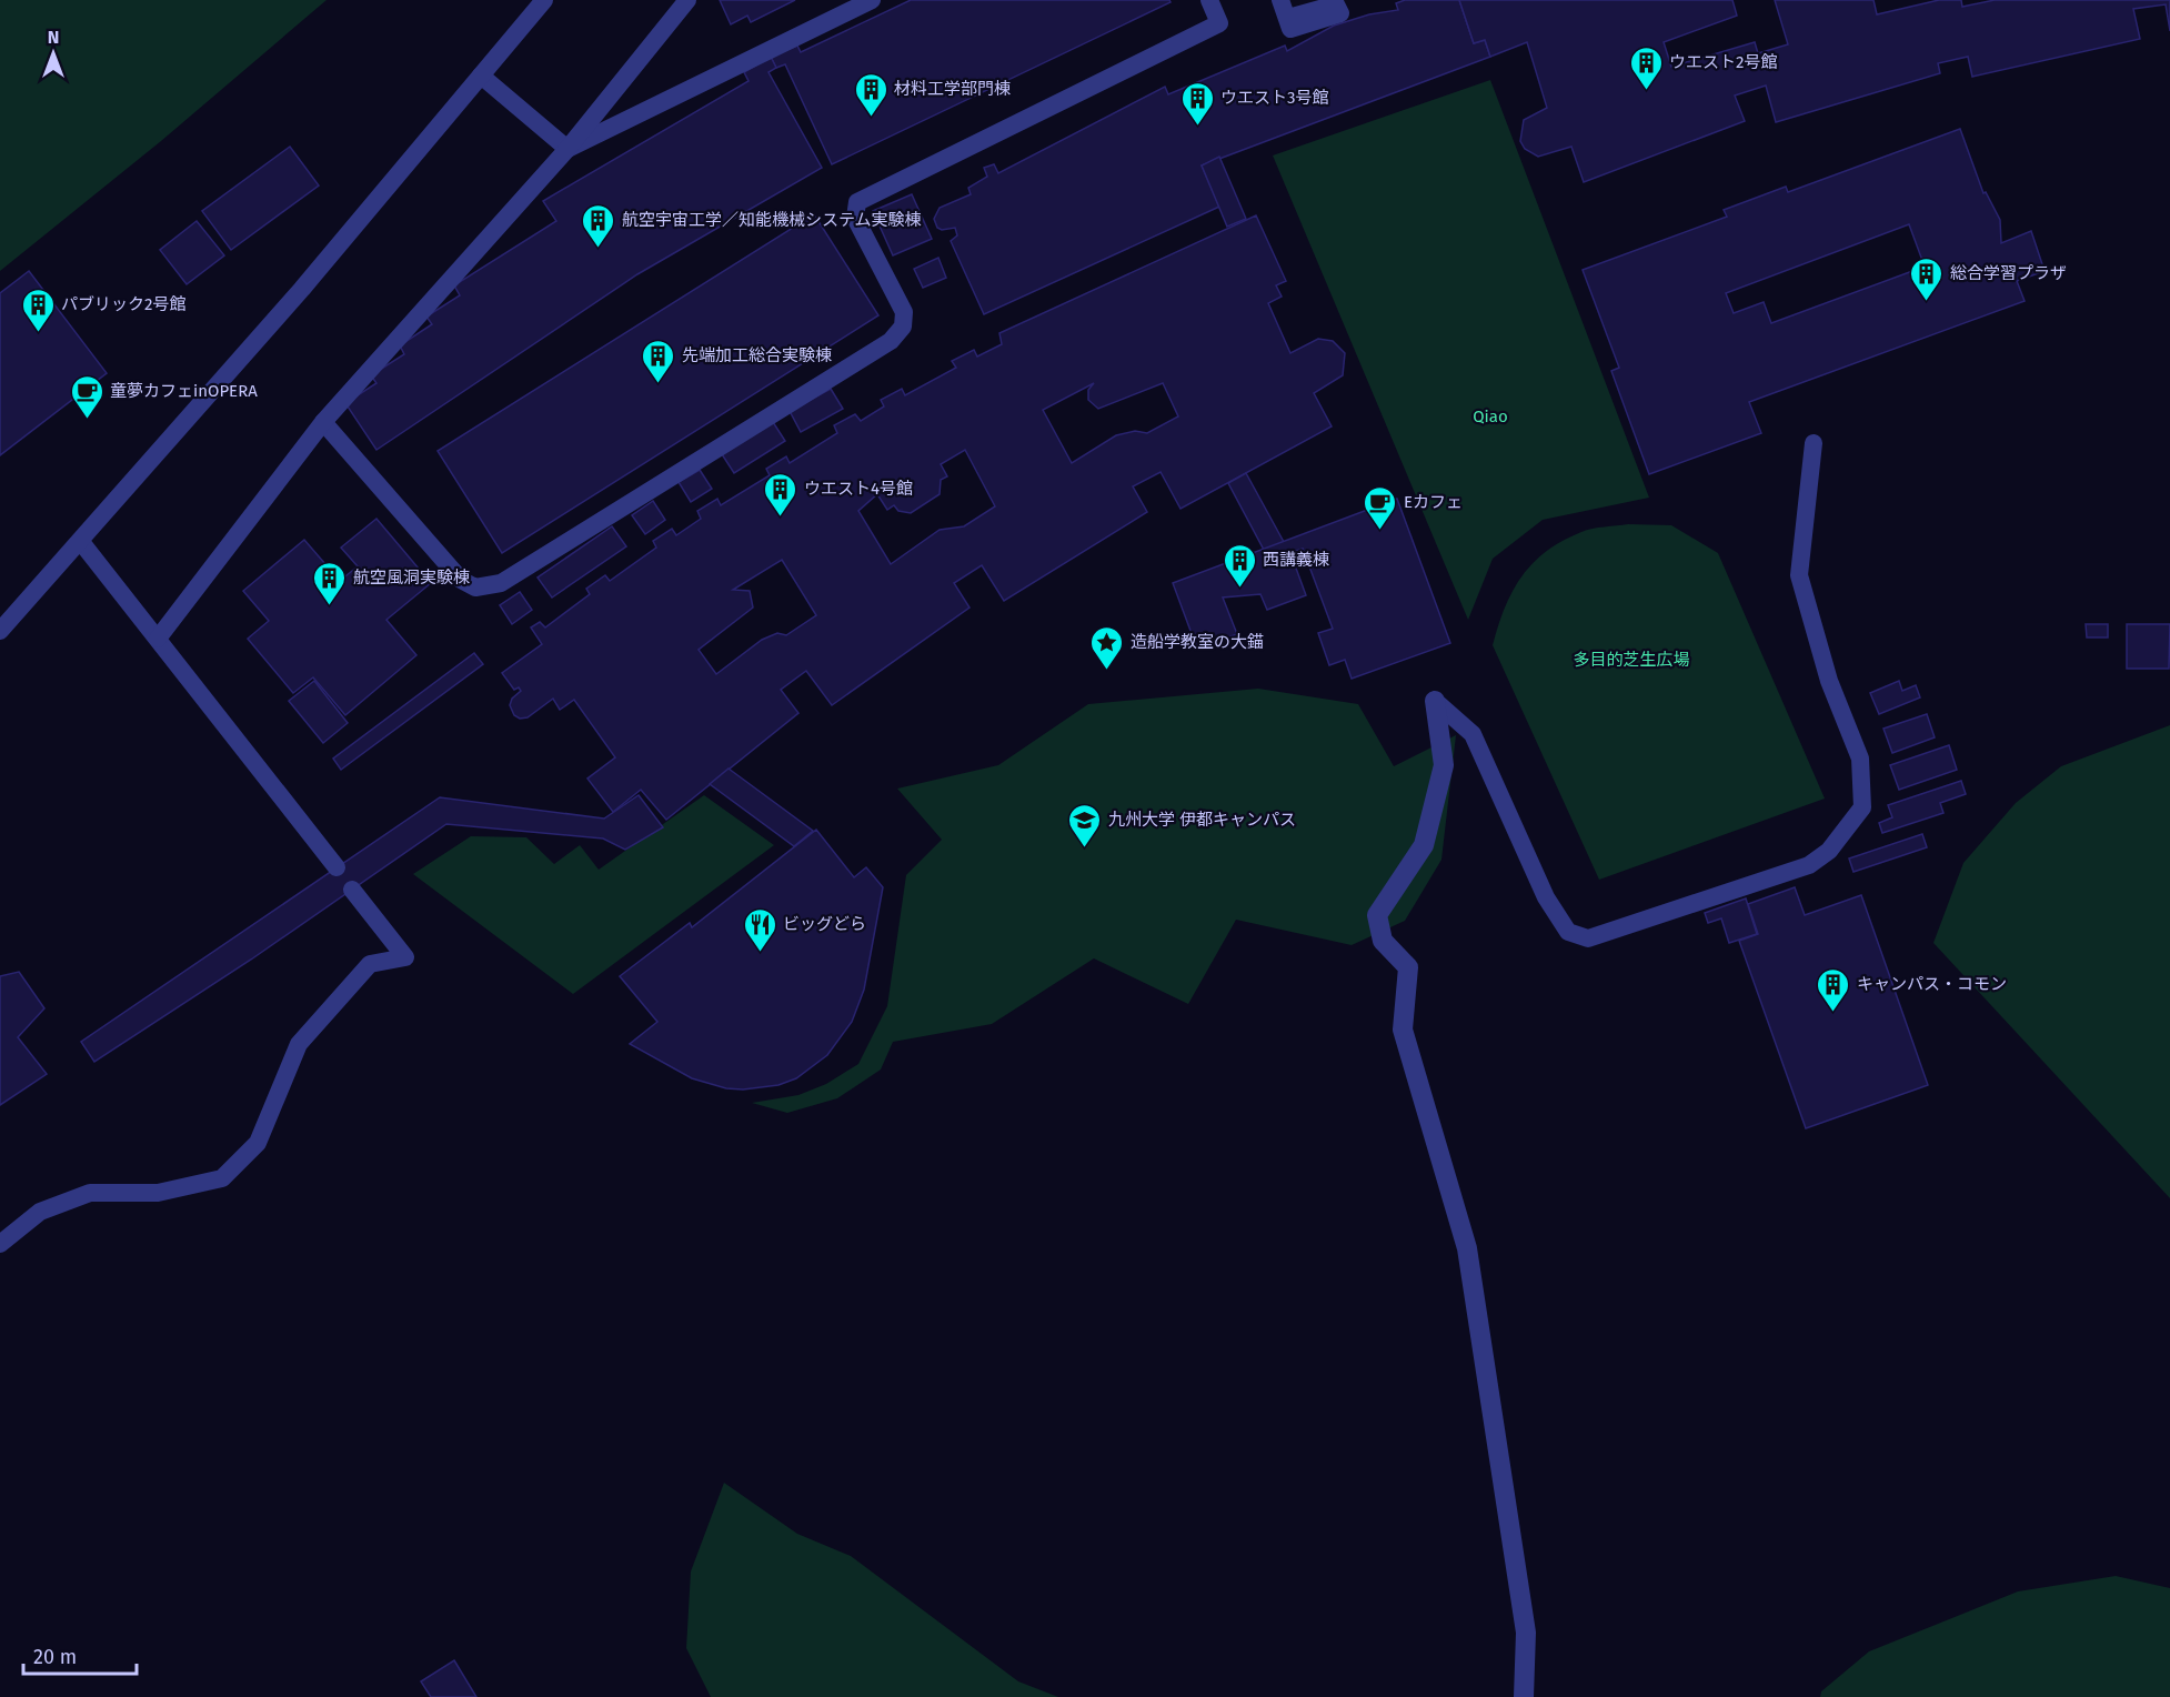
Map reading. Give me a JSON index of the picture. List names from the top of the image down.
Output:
{
  "parks": ["Qiao", "多目的芝生広場"],
  "places": {
    "building": [
      "ウエスト2号館",
      "材料工学部門棟",
      "ウエスト3号館",
      "航空宇宙工学／知能機械システム実験棟",
      "総合学習プラザ",
      "パブリック2号館",
      "先端加工総合実験棟",
      "ウエスト4号館",
      "西講義棟",
      "航空風洞実験棟",
      "キャンパス・コモン"
    ],
    "cafe": ["童夢カフェinOPERA", "Eカフェ"],
    "place": ["造船学教室の大錨"],
    "school or university": ["九州大学 伊都キャンパス"],
    "restaurant": ["ビッグどら"]
  },
  "scale_bar": "20 m",
  "north": "top"
}
